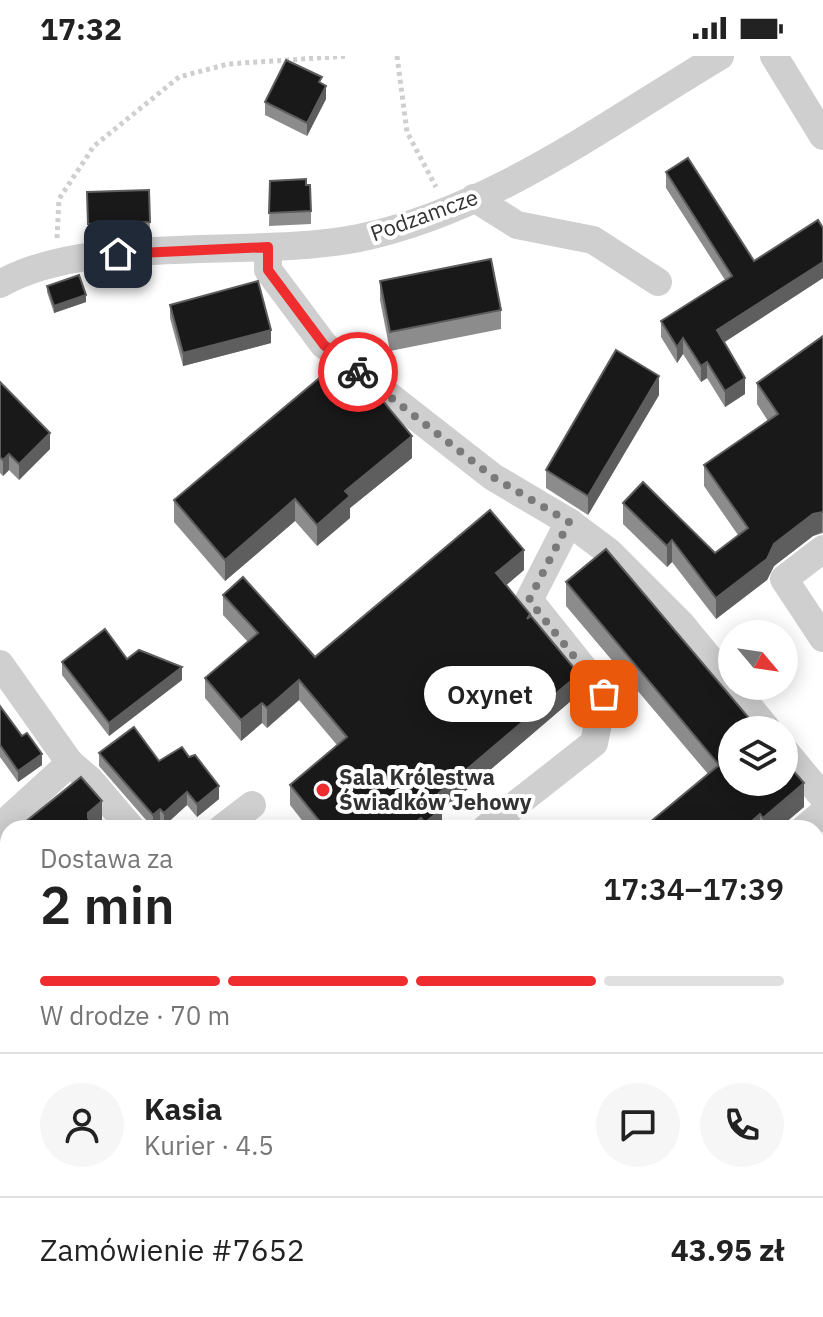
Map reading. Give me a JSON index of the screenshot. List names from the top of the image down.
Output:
{
  "streets": {
    "street": ["Podzamcze"]
  },
  "places": ["Oxynet", "Sala Królestwa Świadków Jehowy"],
  "north": "bottom right",
  "page": {
    "status": "17:32",
    "bubble": "Oxynet",
    "heading": ["2 min", "Dostawa za", "17:34–17:39"],
    "panel": [
      "Kasia",
      "Kurier · 4.5",
      "Zamówienie #7652",
      "43.95 zł"
    ],
    "bar": "W drodze · 70 m"
  }
}
